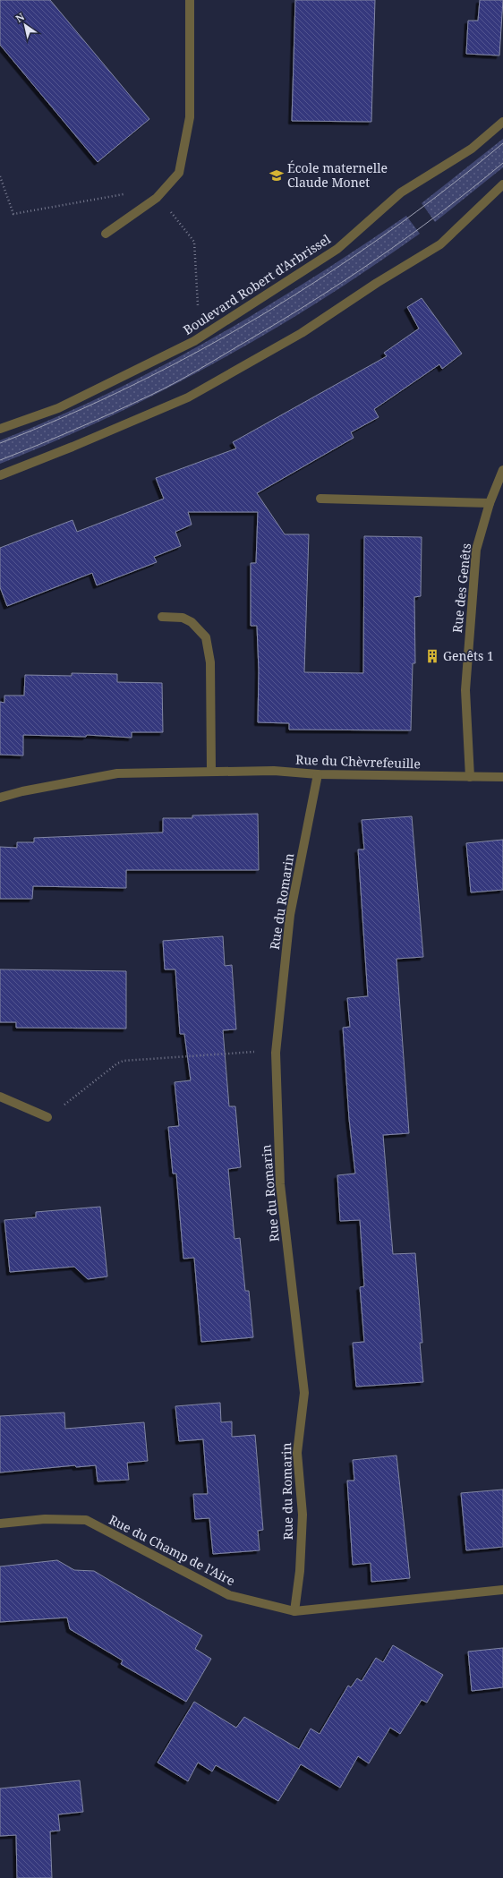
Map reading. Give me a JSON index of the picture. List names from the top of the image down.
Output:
{
  "streets": {
    "street": [
      "Boulevard Robert d'Arbrissel",
      "Rue des Genêts",
      "Rue du Chèvrefeuille",
      "Rue du Romarin",
      "Rue du Champ de l'Aire"
    ]
  },
  "crossings": [
    ["Rue des Genêts", "Rue du Chèvrefeuille"],
    ["Rue du Chèvrefeuille", "Rue du Romarin"],
    ["Rue du Romarin", "Rue du Champ de l'Aire"]
  ],
  "places": {
    "school or university": ["École maternelle Claude Monet"],
    "building": ["Genêts 1"]
  },
  "north": "top left"
}
